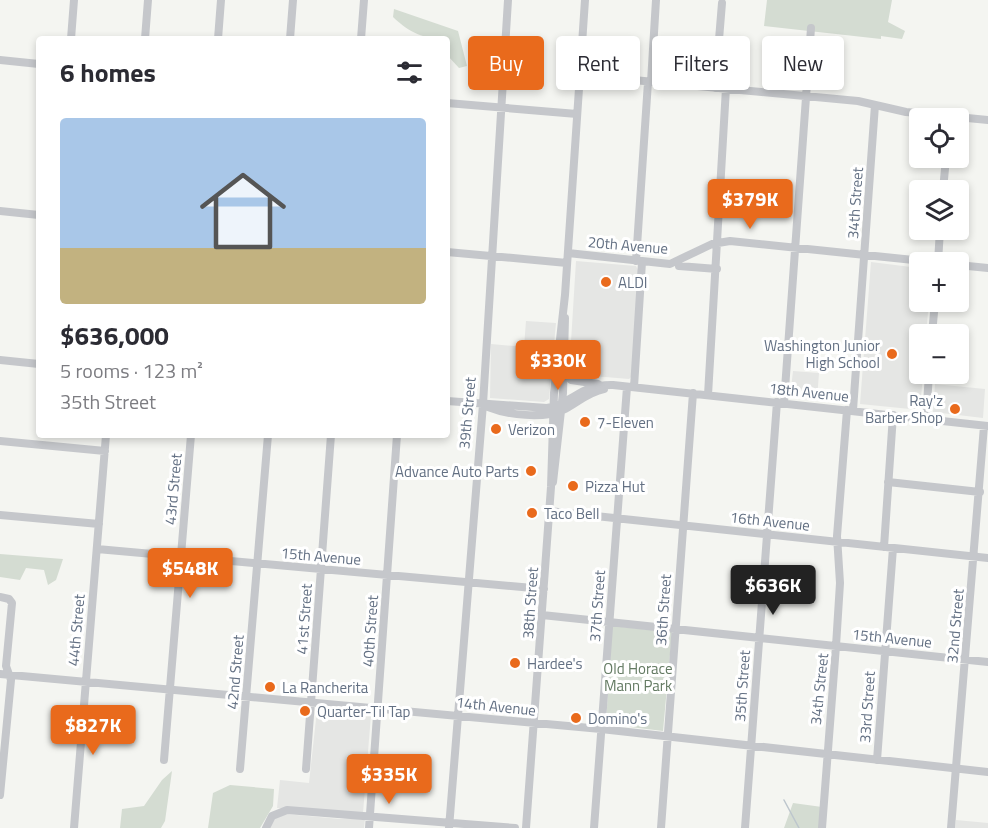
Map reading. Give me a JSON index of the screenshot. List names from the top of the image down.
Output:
{
  "streets": {
    "street": [
      "34th Street",
      "20th Avenue",
      "18th Avenue",
      "39th Street",
      "43rd Street",
      "16th Avenue",
      "15th Avenue",
      "38th Street",
      "37th Street",
      "36th Street",
      "41st Street",
      "32nd Street",
      "44th Street",
      "40th Street",
      "42nd Street",
      "35th Street",
      "14th Avenue",
      "33rd Street"
    ]
  },
  "crossings": [
    ["34th Street", "20th Avenue"],
    ["34th Street", "18th Avenue"],
    ["34th Street", "16th Avenue"],
    ["34th Street", "15th Avenue"],
    ["34th Street", "14th Avenue"],
    ["20th Avenue", "38th Street"],
    ["20th Avenue", "37th Street"],
    ["20th Avenue", "35th Street"],
    ["18th Avenue", "38th Street"],
    ["18th Avenue", "37th Street"],
    ["18th Avenue", "36th Street"],
    ["18th Avenue", "32nd Street"],
    ["18th Avenue", "35th Street"],
    ["39th Street", "15th Avenue"],
    ["39th Street", "14th Avenue"],
    ["43rd Street", "15th Avenue"],
    ["43rd Street", "14th Avenue"],
    ["16th Avenue", "38th Street"],
    ["16th Avenue", "37th Street"],
    ["16th Avenue", "36th Street"],
    ["16th Avenue", "32nd Street"],
    ["16th Avenue", "35th Street"],
    ["16th Avenue", "33rd Street"],
    ["15th Avenue", "38th Street"],
    ["15th Avenue", "37th Street"],
    ["15th Avenue", "36th Street"],
    ["15th Avenue", "41st Street"],
    ["15th Avenue", "32nd Street"],
    ["15th Avenue", "44th Street"],
    ["15th Avenue", "40th Street"],
    ["15th Avenue", "42nd Street"],
    ["15th Avenue", "35th Street"],
    ["15th Avenue", "33rd Street"],
    ["38th Street", "14th Avenue"],
    ["37th Street", "14th Avenue"],
    ["36th Street", "14th Avenue"],
    ["41st Street", "14th Avenue"],
    ["32nd Street", "14th Avenue"],
    ["44th Street", "14th Avenue"],
    ["40th Street", "14th Avenue"],
    ["42nd Street", "14th Avenue"],
    ["35th Street", "14th Avenue"],
    ["14th Avenue", "33rd Street"]
  ],
  "parks": ["Old Horace Mann Park"],
  "places": [
    "ALDI",
    "Washington Junior High School",
    "Ray'z Barber Shop",
    "7-Eleven",
    "Verizon",
    "Advance Auto Parts",
    "Pizza Hut",
    "Taco Bell",
    "Hardee's",
    "La Rancherita",
    "Quarter-Til Tap",
    "Domino's"
  ],
  "page": {
    "chip": [
      "Buy",
      "Rent",
      "Filters",
      "New"
    ],
    "heading": "6 homes",
    "map_buttons": ["+", "−"],
    "list": [
      {
        "name": "$636,000",
        "note": "5 rooms · 123 m² · 35th Street"
      }
    ],
    "price": [
      "$379K",
      "$330K",
      "$548K",
      "$636K",
      "$827K",
      "$335K"
    ]
  }
}
